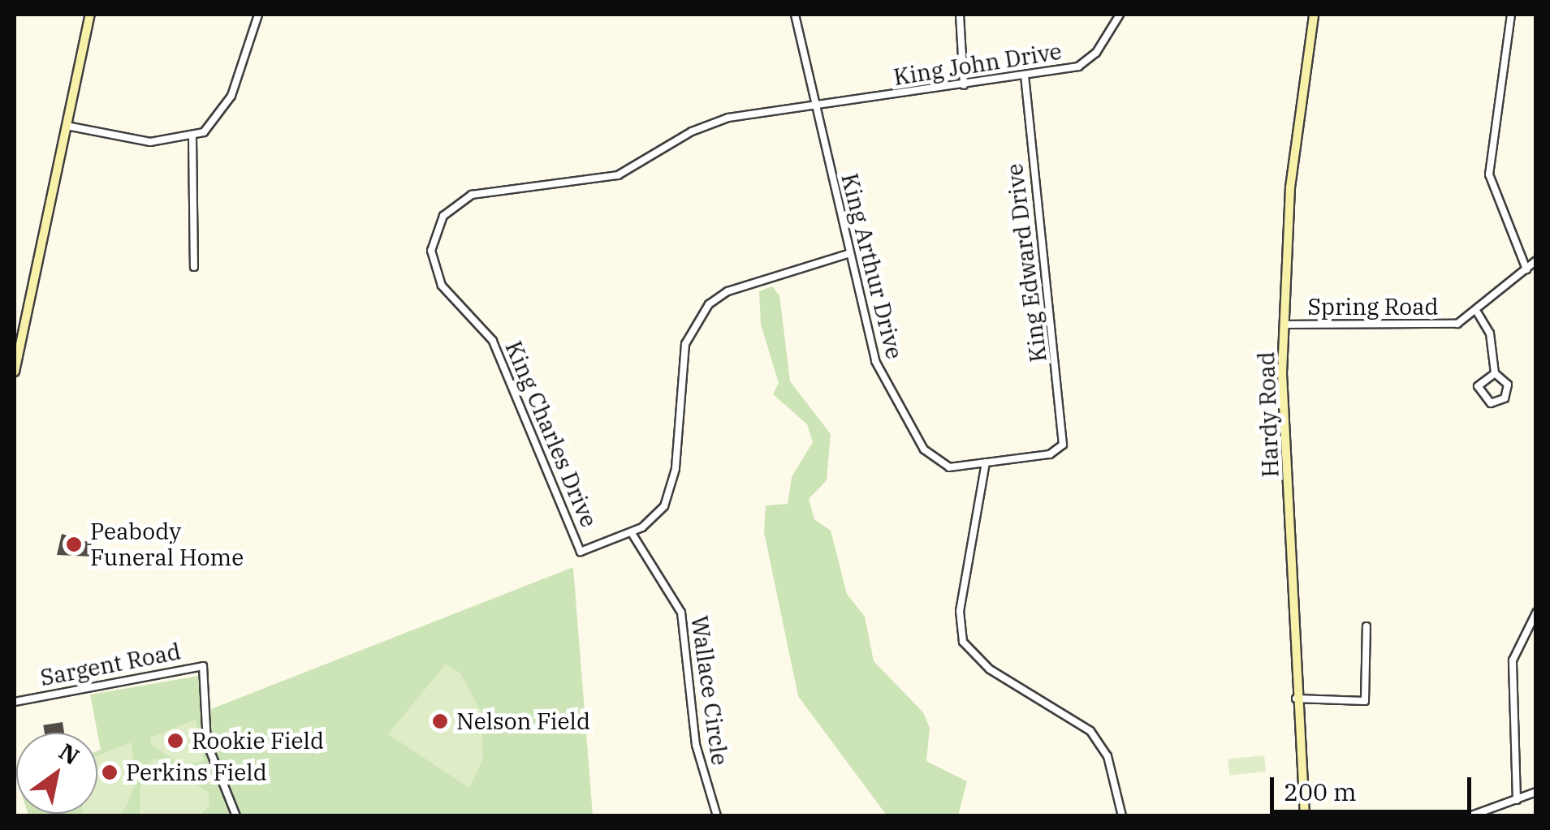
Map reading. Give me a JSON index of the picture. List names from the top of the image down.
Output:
{
  "streets": {
    "street": [
      "King John Drive",
      "King Edward Drive",
      "King Arthur Drive",
      "Spring Road",
      "Hardy Road",
      "King Charles Drive",
      "Sargent Road",
      "Wallace Circle"
    ]
  },
  "crossings": [
    ["King John Drive", "King Edward Drive"],
    ["King John Drive", "King Arthur Drive"],
    ["King John Drive", "King Charles Drive"],
    ["King Edward Drive", "King Arthur Drive"],
    ["King Arthur Drive", "King Charles Drive"],
    ["Spring Road", "Hardy Road"],
    ["King Charles Drive", "Wallace Circle"]
  ],
  "places": [
    "Peabody Funeral Home",
    "Nelson Field",
    "Rookie Field",
    "Perkins Field"
  ],
  "scale_bar": "200 m",
  "north": "top right"
}
